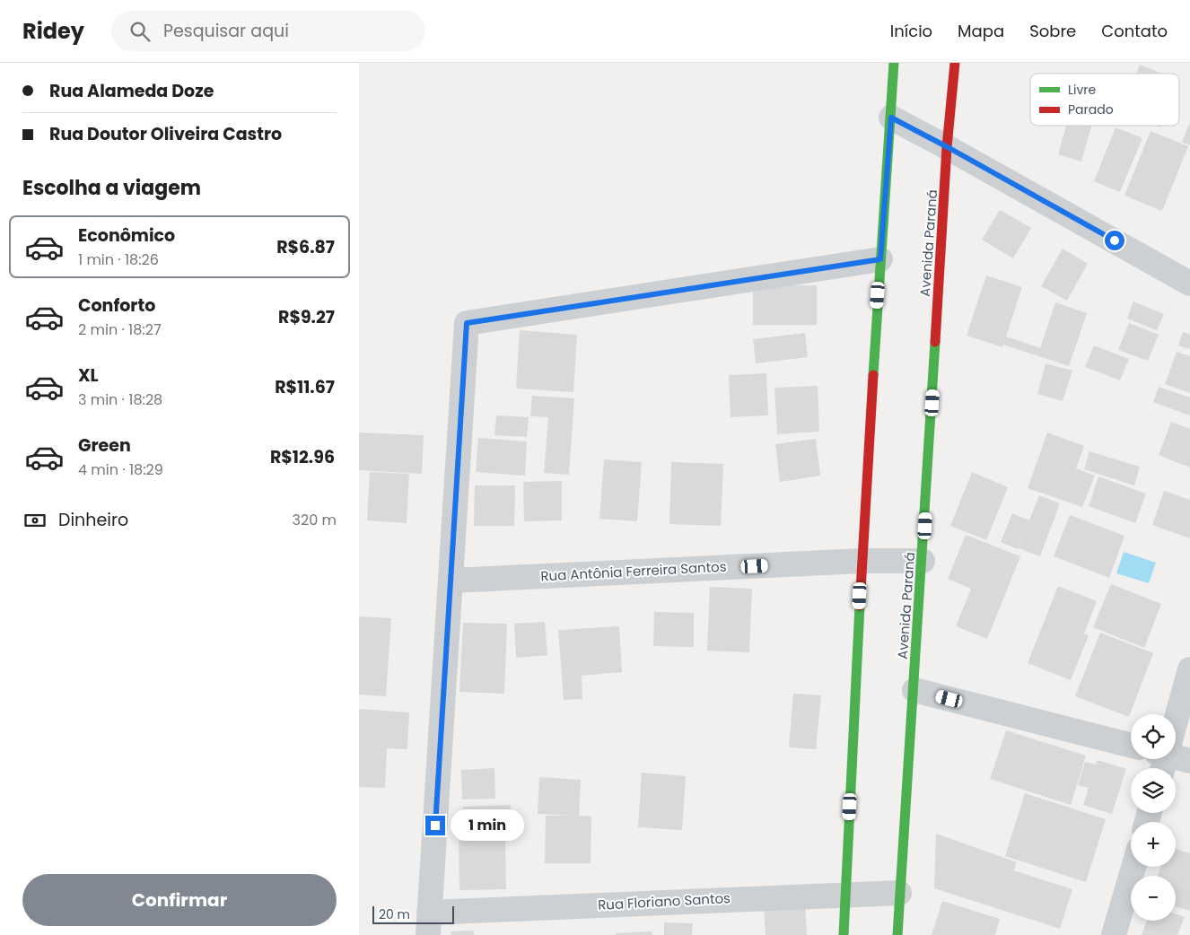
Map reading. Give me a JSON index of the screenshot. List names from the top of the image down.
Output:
{
  "streets": {
    "street": ["Avenida Paraná", "Rua Antônia Ferreira Santos", "Rua Floriano Santos"]
  },
  "crossings": [
    ["Avenida Paraná", "Rua Antônia Ferreira Santos"],
    ["Avenida Paraná", "Rua Floriano Santos"]
  ],
  "legend": ["Livre", "Parado"],
  "scale_bar": "20 m",
  "page": {
    "header": "Ridey",
    "search": "Pesquisar aqui",
    "nav": [
      "Início",
      "Mapa",
      "Sobre",
      "Contato"
    ],
    "banner": ["Rua Alameda Doze", "Rua Doutor Oliveira Castro"],
    "heading": "Escolha a viagem",
    "list": [
      {
        "name": "Econômico",
        "note": "1 min · 18:26",
        "value": "R$6.87"
      },
      {
        "name": "Conforto",
        "note": "2 min · 18:27",
        "value": "R$9.27"
      },
      {
        "name": "XL",
        "note": "3 min · 18:28",
        "value": "R$11.67"
      },
      {
        "name": "Green",
        "note": "4 min · 18:29",
        "value": "R$12.96"
      }
    ],
    "pay": ["Dinheiro", "320 m"],
    "map_buttons": ["+", "−"],
    "bubble": "1 min",
    "buttons": "Confirmar",
    "scale": "20 m"
  }
}
